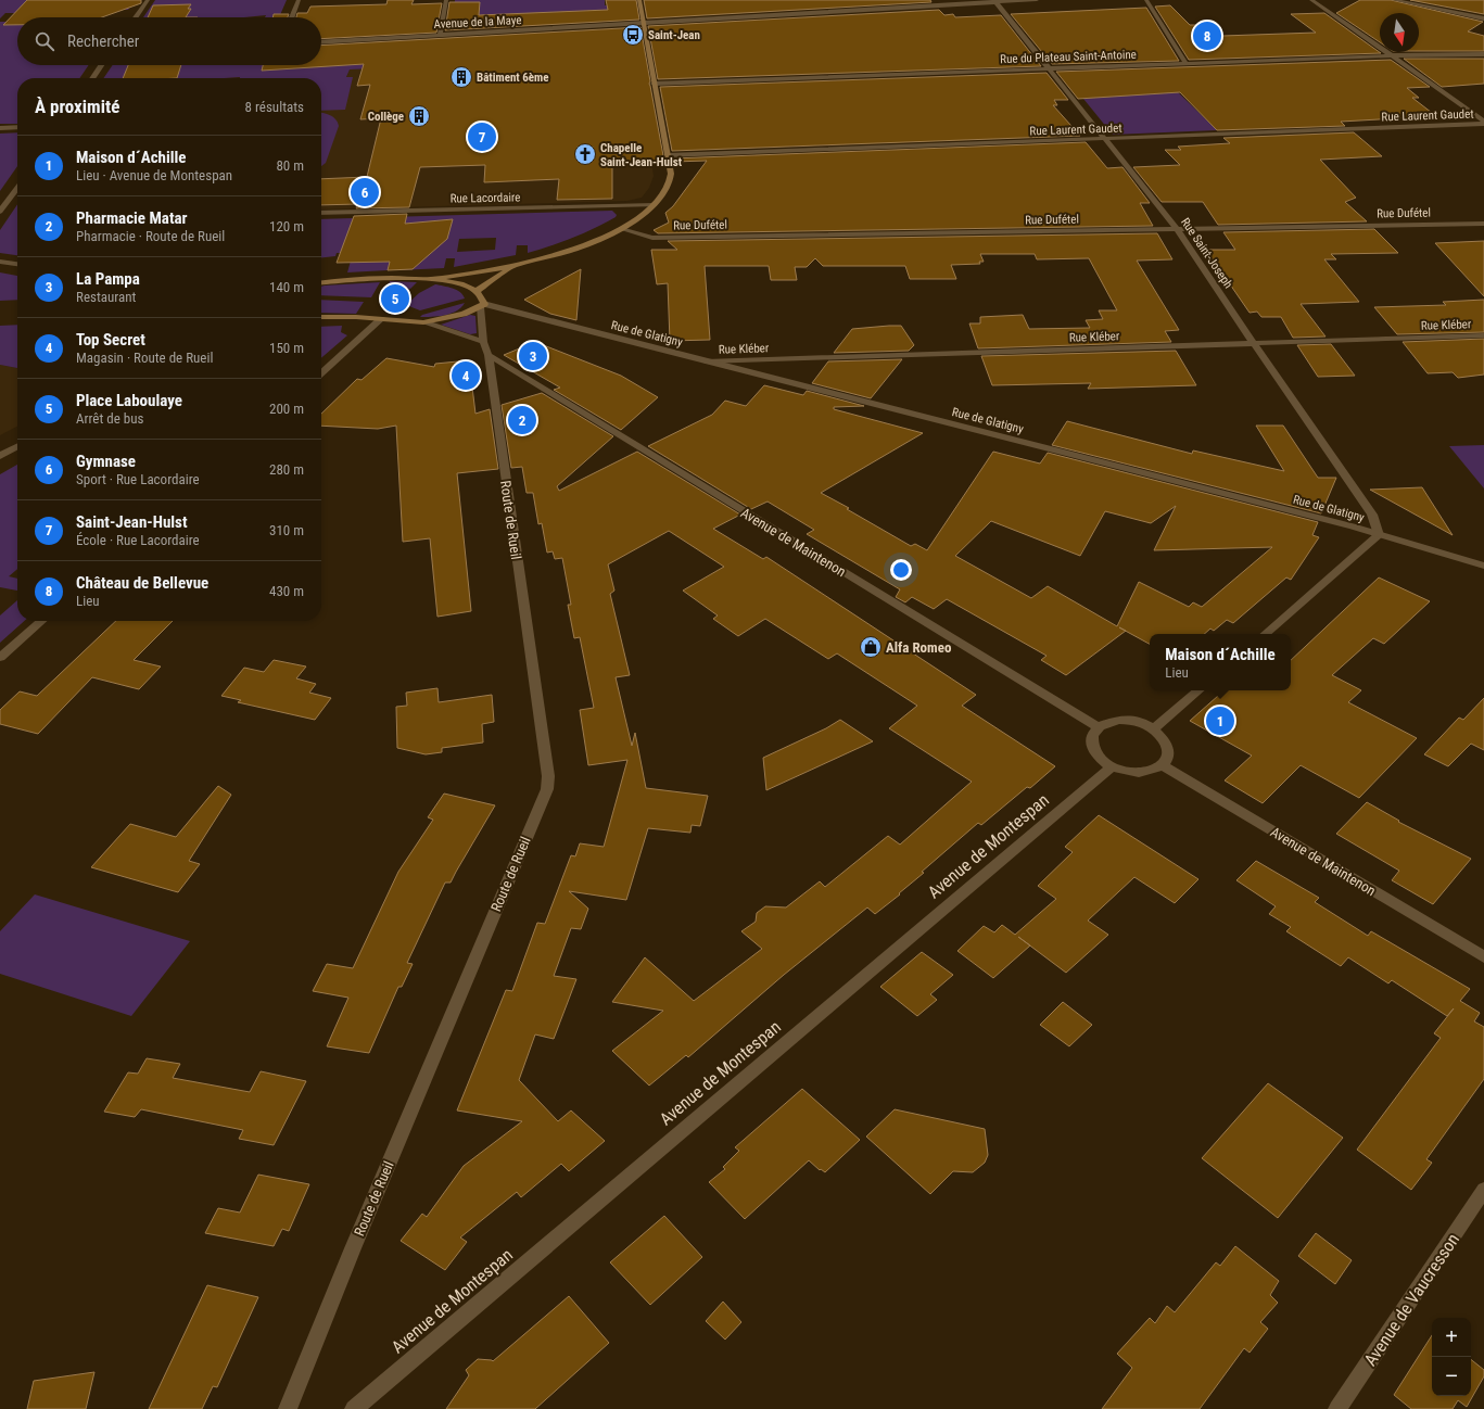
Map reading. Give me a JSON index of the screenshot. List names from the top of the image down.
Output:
{
  "streets": {
    "street": [
      "Avenue de la Maye",
      "Rue du Plateau Saint-Antoine",
      "Rue Laurent Gaudet",
      "Rue Lacordaire",
      "Rue Dufétel",
      "Rue Saint-Joseph",
      "Rue Kléber",
      "Rue de Glatigny",
      "Route de Rueil",
      "Avenue de Maintenon",
      "Avenue de Montespan",
      "Avenue de Vaucresson"
    ]
  },
  "crossings": [
    ["Avenue de la Maye", "Rue Saint-Joseph"],
    ["Rue du Plateau Saint-Antoine", "Rue Saint-Joseph"],
    ["Rue Laurent Gaudet", "Rue Saint-Joseph"],
    ["Rue Dufétel", "Rue Saint-Joseph"],
    ["Rue Saint-Joseph", "Rue Kléber"],
    ["Rue Saint-Joseph", "Rue de Glatigny"],
    ["Rue Kléber", "Rue de Glatigny"],
    ["Rue de Glatigny", "Route de Rueil"],
    ["Route de Rueil", "Avenue de Maintenon"],
    ["Avenue de Maintenon", "Avenue de Montespan"]
  ],
  "places": {
    "bus stop": ["Saint-Jean"],
    "building": ["Bâtiment 6ème", "Collège"],
    "church": ["Chapelle Saint-Jean-Hulst"],
    "shop": ["Alfa Romeo"]
  },
  "north": "bottom",
  "page": {
    "search": "Rechercher",
    "pins": [
      "8",
      "7",
      "6",
      "5",
      "3",
      "4",
      "2",
      "1"
    ],
    "heading": ["À proximité", "8 résultats"],
    "list": [
      {
        "mark": "1",
        "name": "Maison d´Achille",
        "note": "Lieu · Avenue de Montespan",
        "value": "80 m"
      },
      {
        "mark": "2",
        "name": "Pharmacie Matar",
        "note": "Pharmacie · Route de Rueil",
        "value": "120 m"
      },
      {
        "mark": "3",
        "name": "La Pampa",
        "note": "Restaurant",
        "value": "140 m"
      },
      {
        "mark": "4",
        "name": "Top Secret",
        "note": "Magasin · Route de Rueil",
        "value": "150 m"
      },
      {
        "mark": "5",
        "name": "Place Laboulaye",
        "note": "Arrêt de bus",
        "value": "200 m"
      },
      {
        "mark": "6",
        "name": "Gymnase",
        "note": "Sport · Rue Lacordaire",
        "value": "280 m"
      },
      {
        "mark": "7",
        "name": "Saint-Jean-Hulst",
        "note": "École · Rue Lacordaire",
        "value": "310 m"
      },
      {
        "mark": "8",
        "name": "Château de Bellevue",
        "note": "Lieu",
        "value": "430 m"
      }
    ],
    "popup": ["Maison d´Achille", "Lieu"],
    "map_buttons": ["+", "−"]
  }
}
